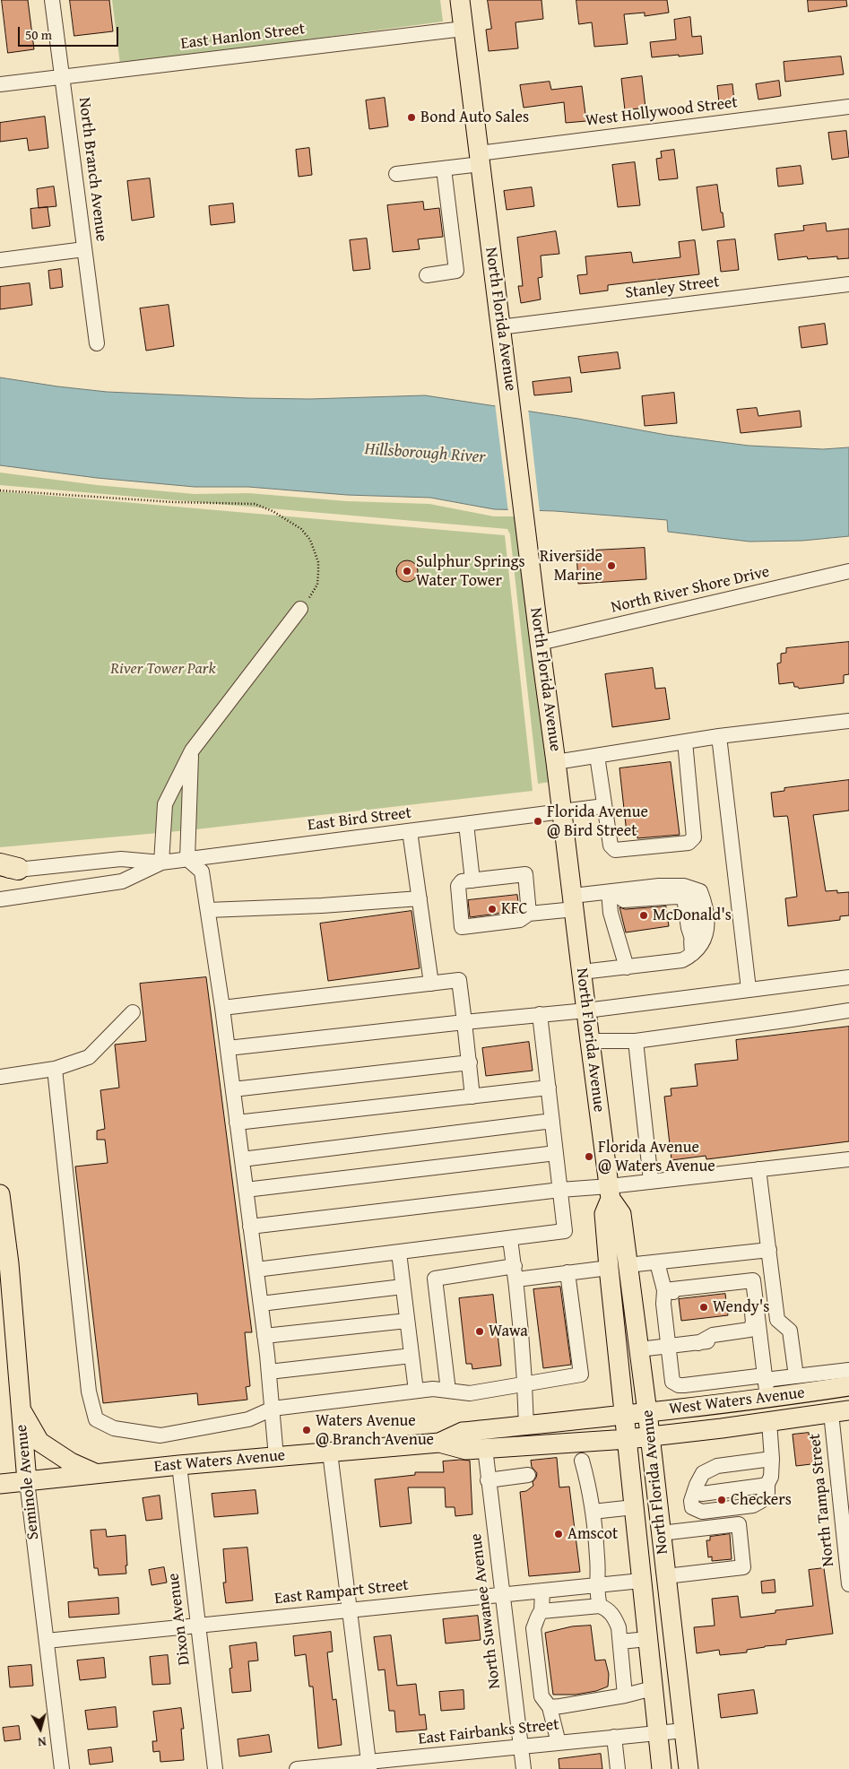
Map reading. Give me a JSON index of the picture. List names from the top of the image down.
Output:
{
  "streets": {
    "main road": [
      "North Florida Avenue",
      "West Waters Avenue",
      "East Waters Avenue",
      "Seminole Avenue"
    ],
    "street": [
      "East Hanlon Street",
      "West Hollywood Street",
      "North Branch Avenue",
      "Stanley Street",
      "North River Shore Drive",
      "East Bird Street",
      "North Tampa Street",
      "East Rampart Street",
      "North Suwanee Avenue",
      "Dixon Avenue",
      "East Fairbanks Street"
    ]
  },
  "crossings": [
    ["East Hanlon Street", "North Branch Avenue"],
    ["East Hanlon Street", "North Florida Avenue"],
    ["West Hollywood Street", "North Florida Avenue"],
    ["Stanley Street", "North Florida Avenue"],
    ["North Florida Avenue", "North River Shore Drive"],
    ["North Florida Avenue", "East Bird Street"],
    ["North Florida Avenue", "West Waters Avenue"],
    ["North Florida Avenue", "East Waters Avenue"],
    ["North Florida Avenue", "East Rampart Street"],
    ["North Florida Avenue", "East Fairbanks Street"],
    ["West Waters Avenue", "East Waters Avenue"],
    ["West Waters Avenue", "North Tampa Street"],
    ["East Waters Avenue", "Seminole Avenue"],
    ["East Waters Avenue", "North Suwanee Avenue"],
    ["East Waters Avenue", "Dixon Avenue"],
    ["Seminole Avenue", "East Rampart Street"],
    ["East Rampart Street", "North Suwanee Avenue"],
    ["East Rampart Street", "Dixon Avenue"],
    ["North Suwanee Avenue", "East Fairbanks Street"]
  ],
  "water": ["Hillsborough River"],
  "parks": ["River Tower Park"],
  "places": [
    "Bond Auto Sales",
    "Riverside Marine",
    "Sulphur Springs Water Tower",
    "Florida Avenue @ Bird Street",
    "KFC",
    "McDonald's",
    "Florida Avenue @ Waters Avenue",
    "Wendy's",
    "Wawa",
    "Waters Avenue @ Branch Avenue",
    "Checkers",
    "Amscot"
  ],
  "scale_bar": "50 m",
  "north": "bottom"
}
